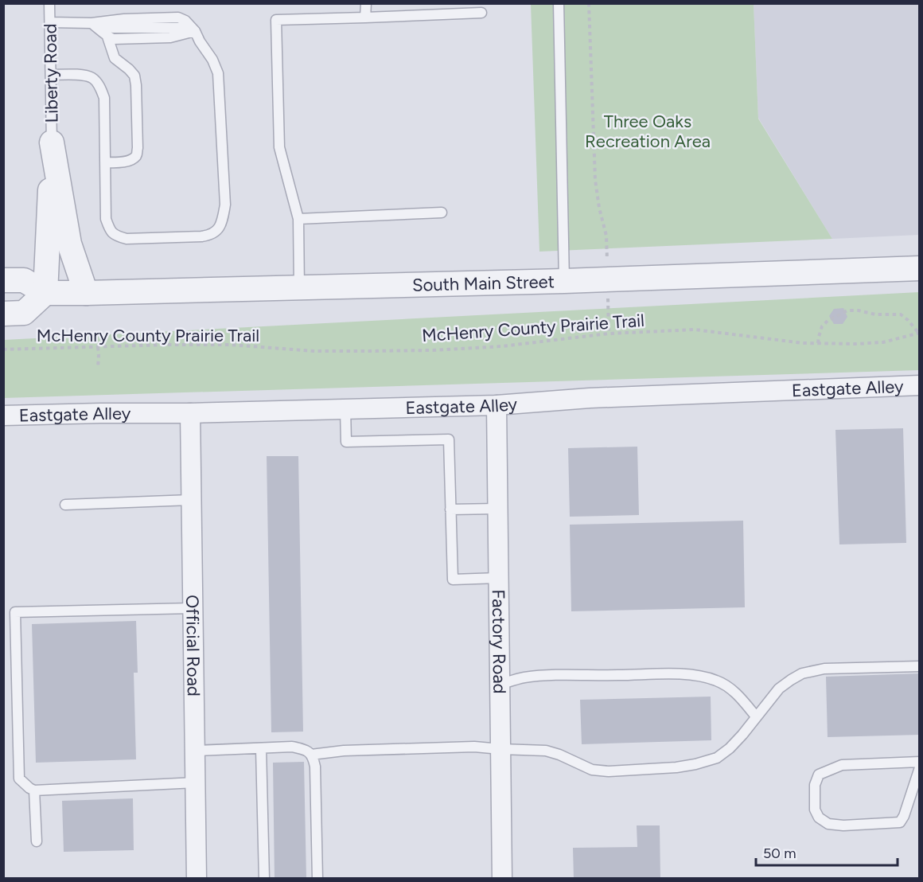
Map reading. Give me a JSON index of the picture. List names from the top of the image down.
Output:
{
  "streets": {
    "street": [
      "South Main Street",
      "Eastgate Alley",
      "Factory Road",
      "Official Road"
    ],
    "lane": ["Liberty Road"],
    "path": ["McHenry County Prairie Trail"]
  },
  "crossings": [
    ["Eastgate Alley", "Factory Road"],
    ["Eastgate Alley", "Official Road"]
  ],
  "parks": ["Three Oaks Recreation Area"],
  "scale_bar": "50 m"
}
